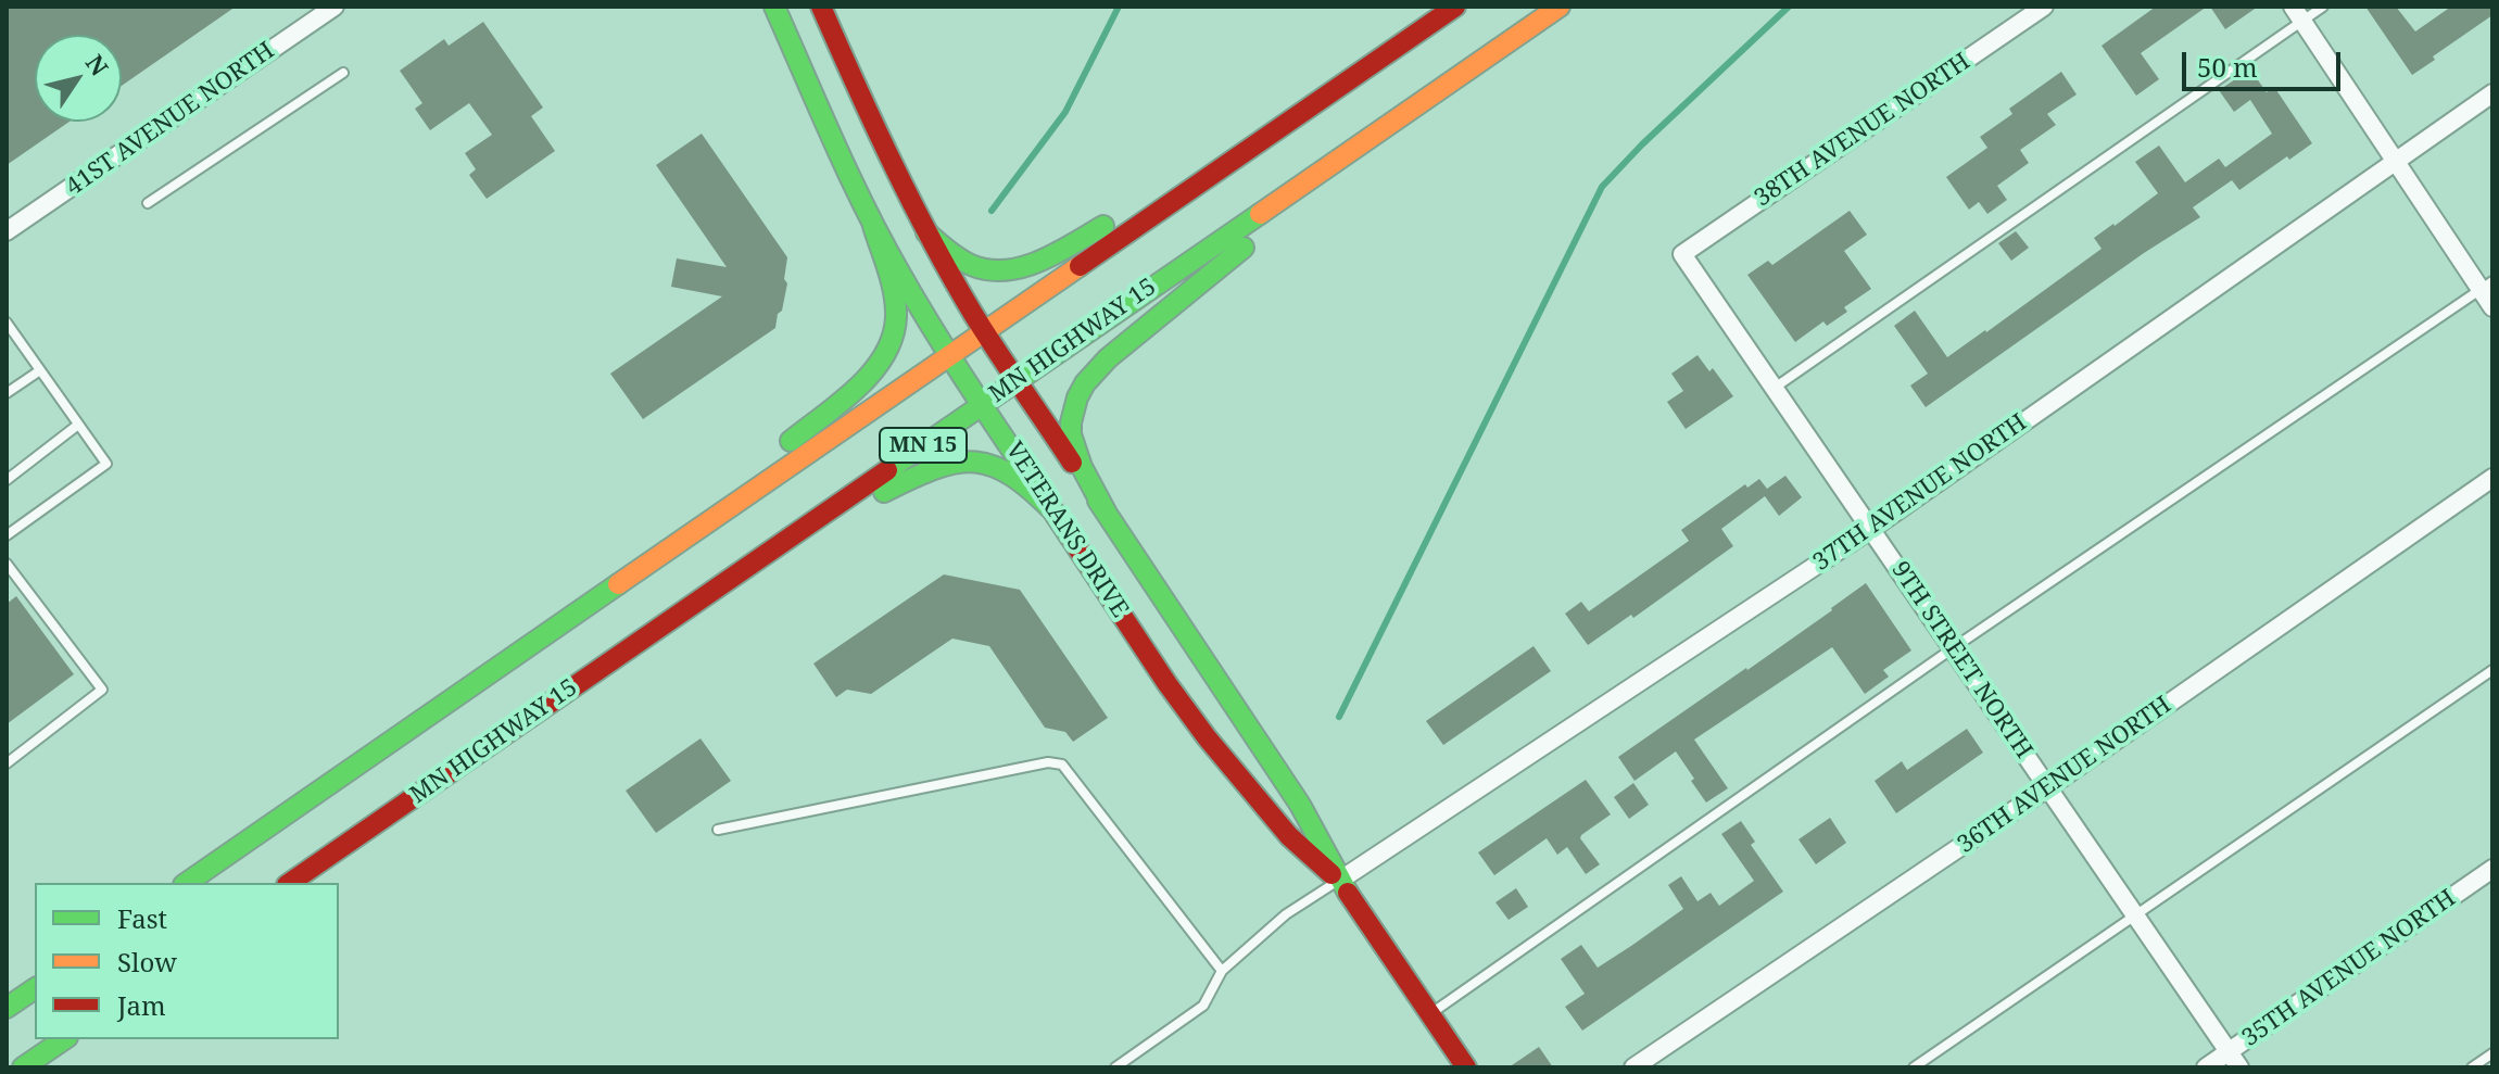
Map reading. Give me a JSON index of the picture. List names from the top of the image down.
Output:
{
  "streets": {
    "main road": ["MN HIGHWAY 15", "MN 15", "VETERANS DRIVE"],
    "street": [
      "41ST AVENUE NORTH",
      "38TH AVENUE NORTH",
      "37TH AVENUE NORTH",
      "9TH STREET NORTH",
      "36TH AVENUE NORTH",
      "35TH AVENUE NORTH"
    ]
  },
  "crossings": [
    ["38TH AVENUE NORTH", "9TH STREET NORTH"],
    ["MN HIGHWAY 15", "VETERANS DRIVE"],
    ["MN 15", "VETERANS DRIVE"],
    ["37TH AVENUE NORTH", "VETERANS DRIVE"],
    ["37TH AVENUE NORTH", "9TH STREET NORTH"],
    ["9TH STREET NORTH", "36TH AVENUE NORTH"],
    ["9TH STREET NORTH", "35TH AVENUE NORTH"]
  ],
  "legend": ["Fast", "Slow", "Jam"],
  "scale_bar": "50 m",
  "north": "top right"
}
